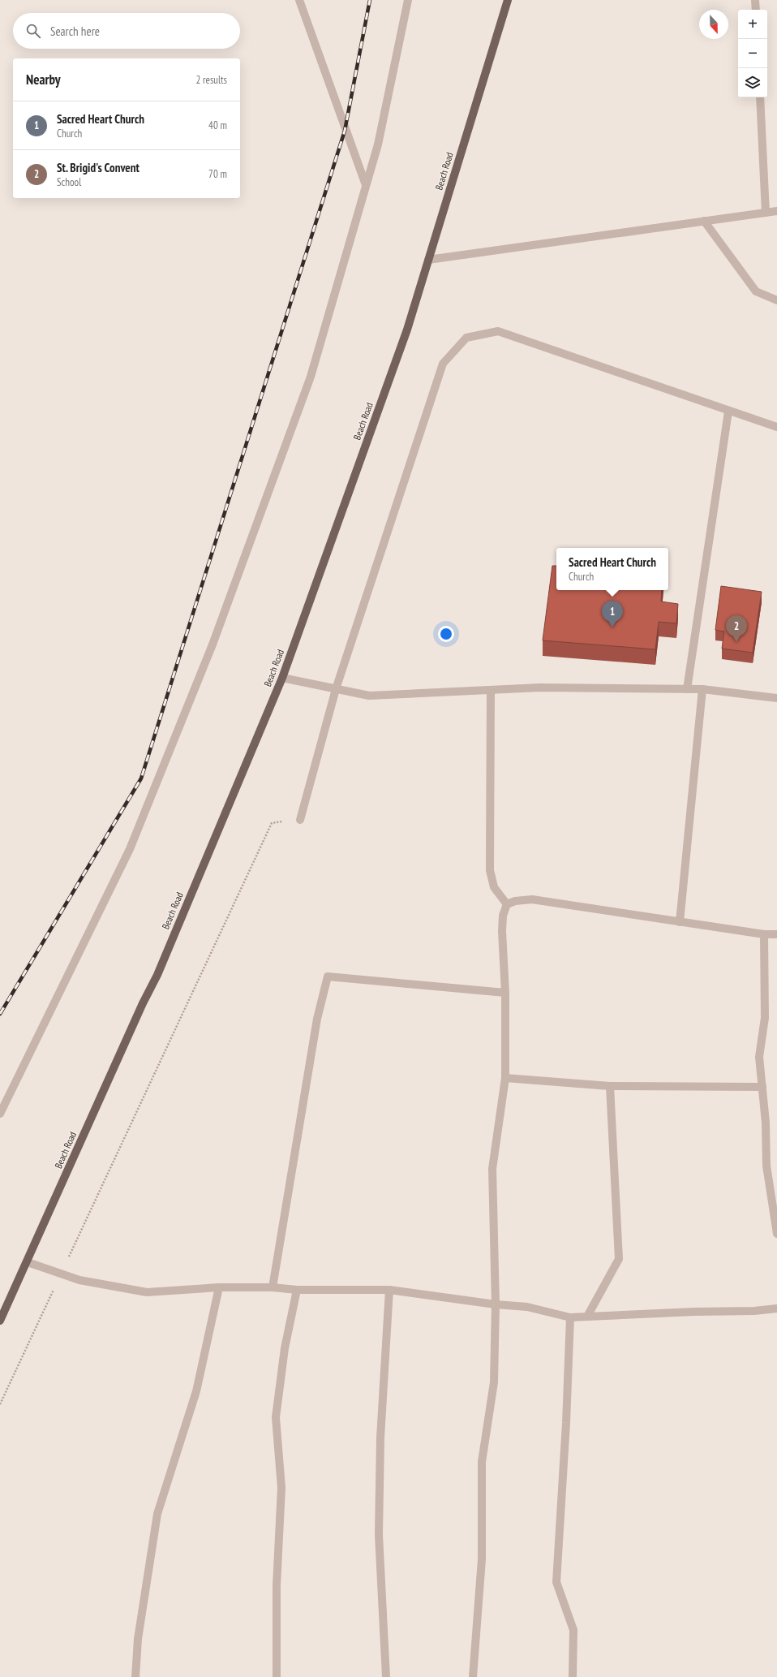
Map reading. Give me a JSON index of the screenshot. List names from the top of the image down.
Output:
{
  "streets": {
    "main road": ["Beach Road"]
  },
  "north": "bottom",
  "page": {
    "map_buttons": ["+", "−"],
    "search": "Search here",
    "heading": ["Nearby", "2 results"],
    "list": [
      {
        "mark": "1",
        "name": "Sacred Heart Church",
        "note": "Church",
        "value": "40 m"
      },
      {
        "mark": "2",
        "name": "St. Brigid's Convent",
        "note": "School",
        "value": "70 m"
      }
    ],
    "popup": ["Sacred Heart Church", "Church"],
    "pins": ["1", "2"]
  }
}
